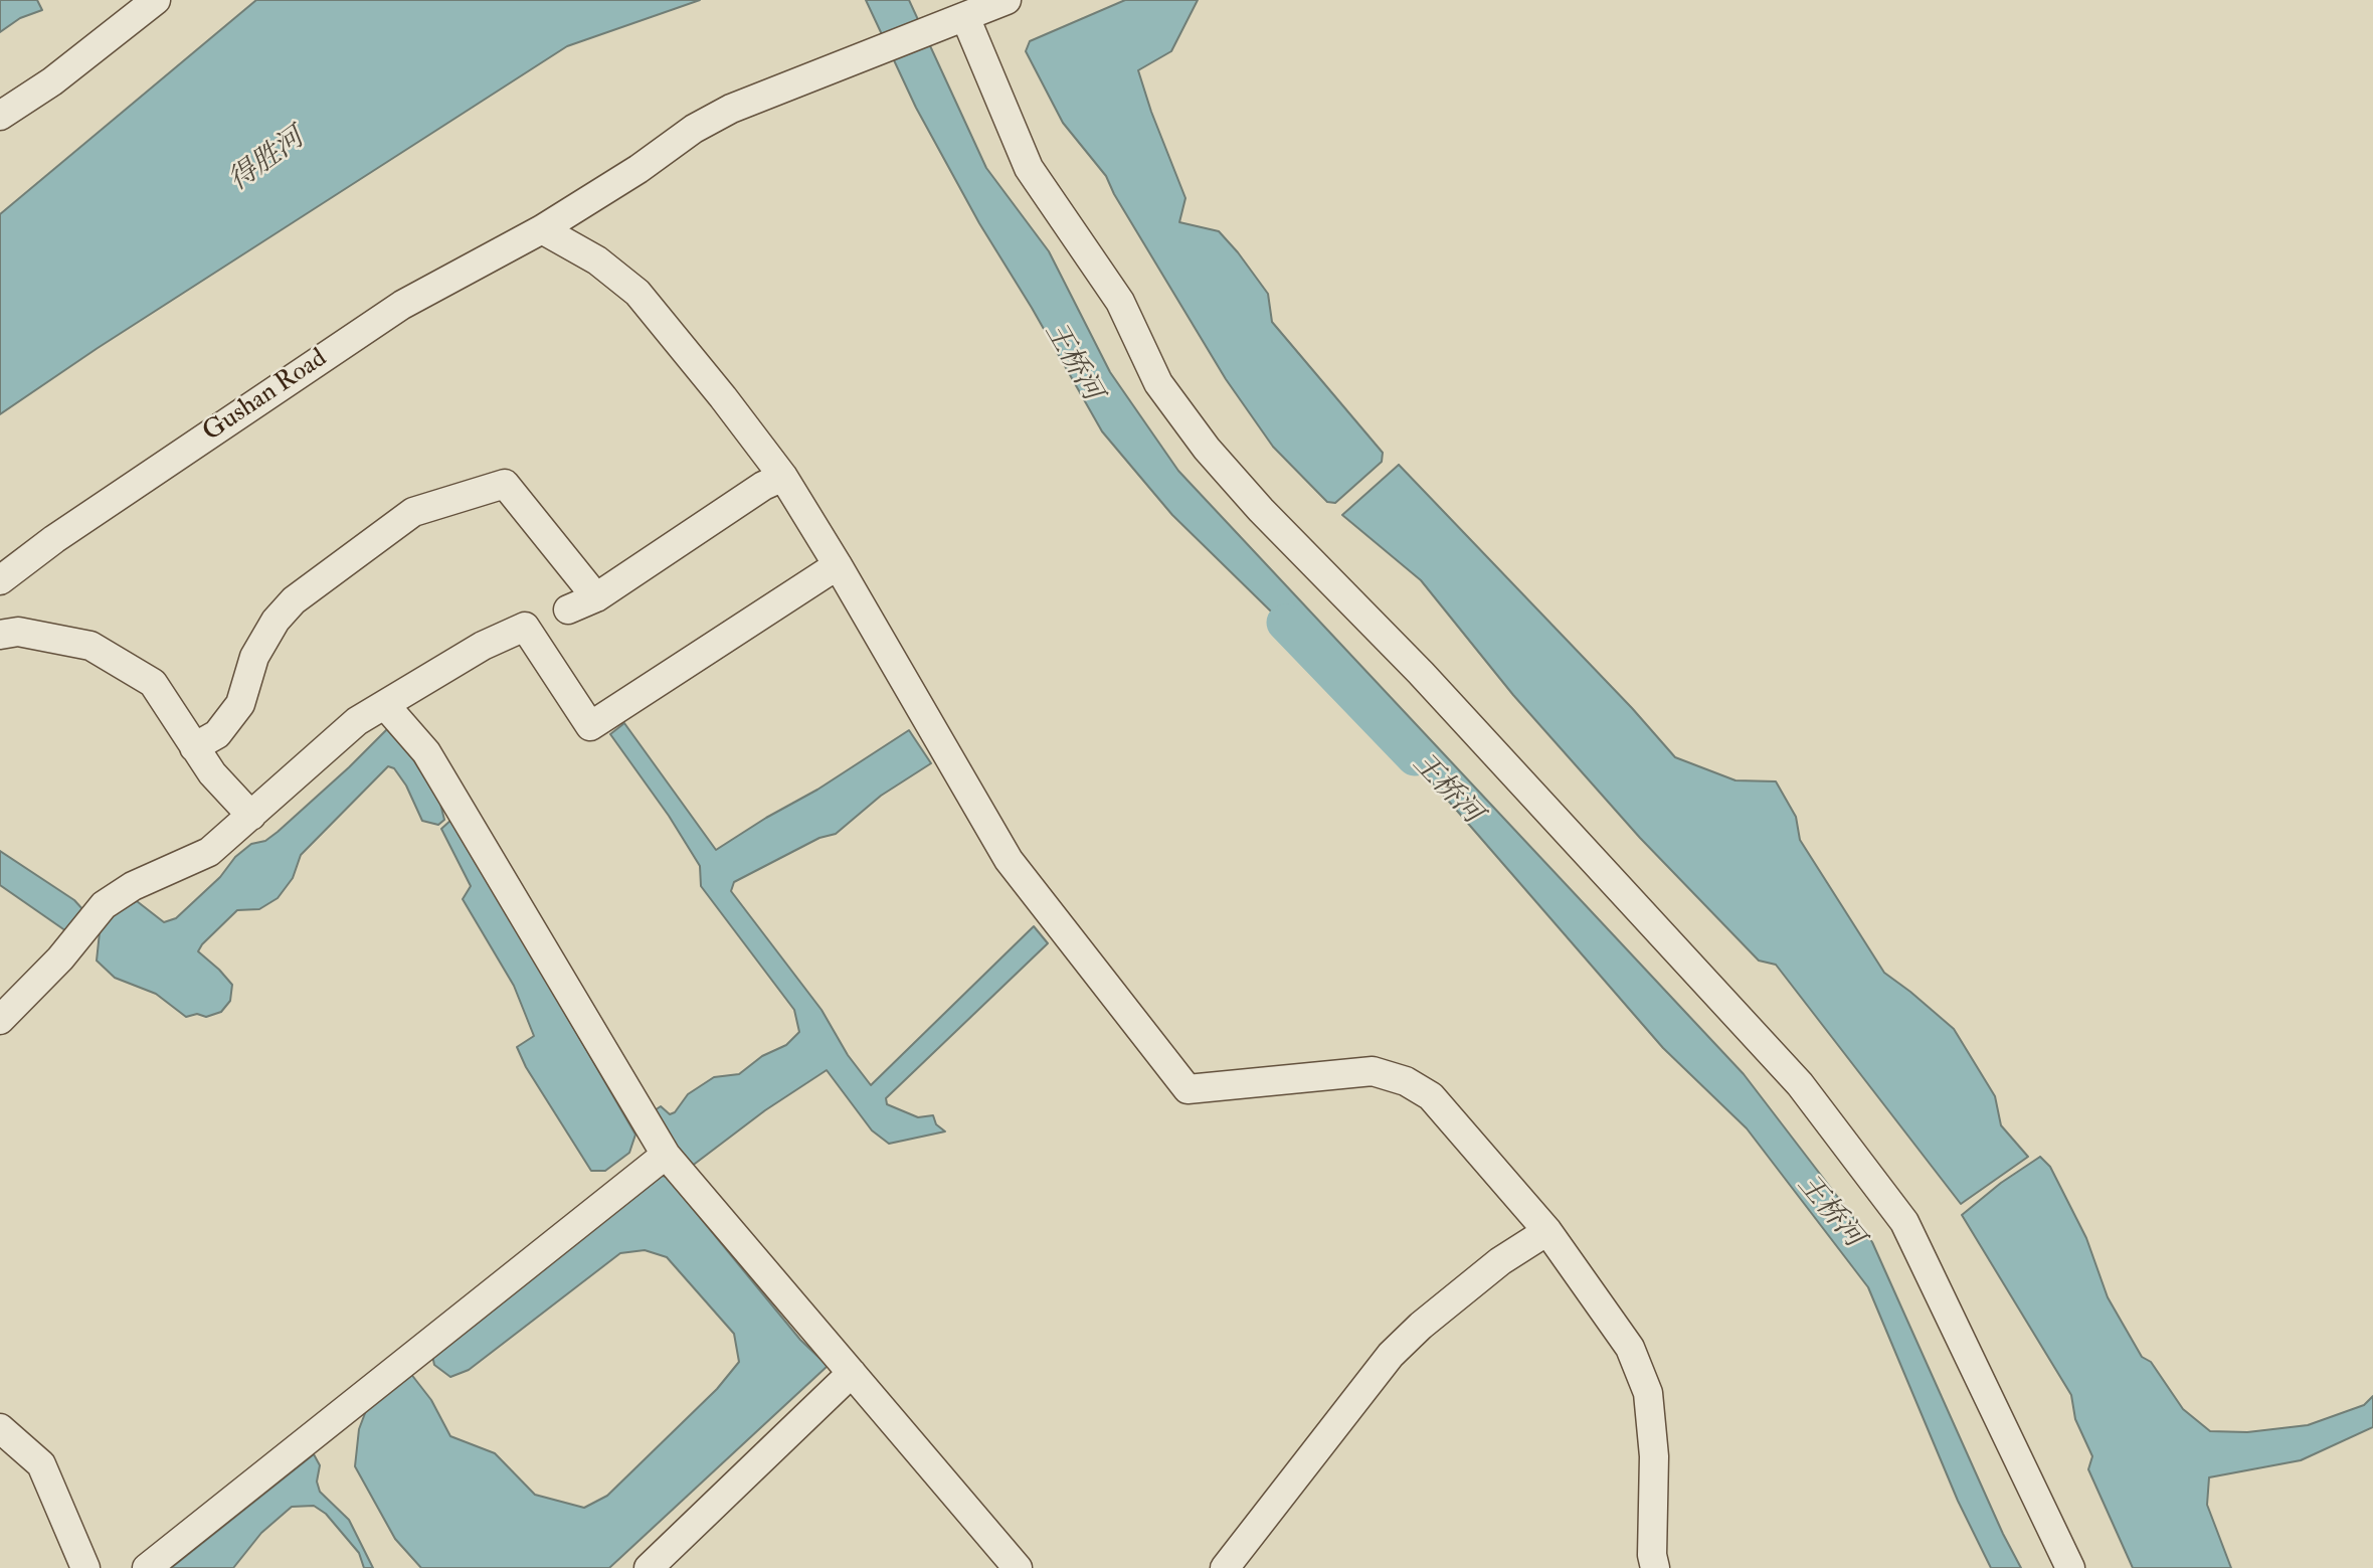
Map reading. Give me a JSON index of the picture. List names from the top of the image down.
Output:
{
  "streets": {
    "street": ["Gushan Road"]
  },
  "water": ["得胜河", "王桥河"]
}
